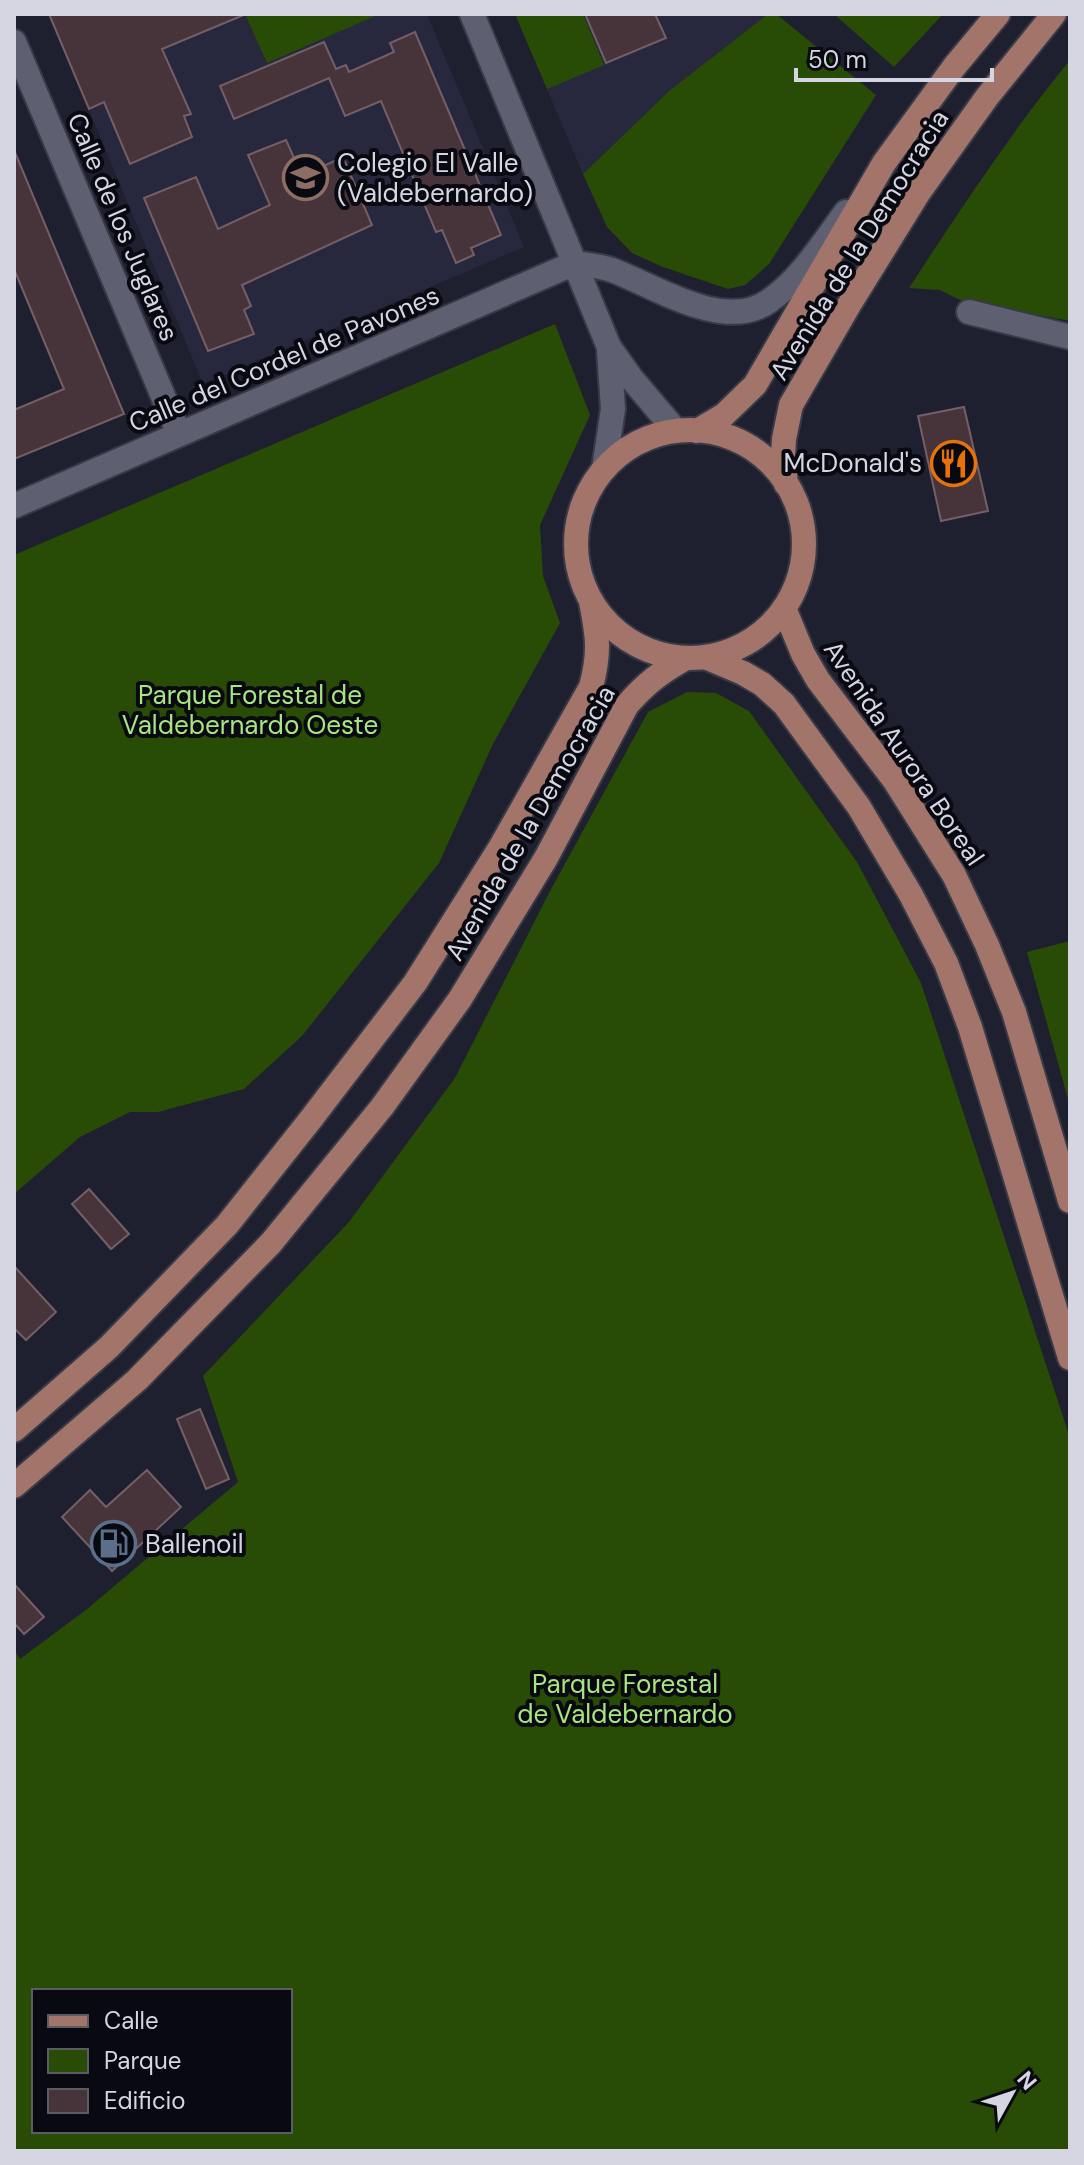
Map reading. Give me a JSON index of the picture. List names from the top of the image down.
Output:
{
  "streets": {
    "main road": ["Avenida de la Democracia", "Avenida Aurora Boreal"],
    "street": ["Calle de los Juglares", "Calle del Cordel de Pavones"]
  },
  "crossings": [
    ["Calle de los Juglares", "Calle del Cordel de Pavones"],
    ["Avenida de la Democracia", "Avenida Aurora Boreal"]
  ],
  "parks": ["Parque Forestal de Valdebernardo Oeste", "Parque Forestal de Valdebernardo"],
  "places": {
    "school or university": ["Colegio El Valle (Valdebernardo)"],
    "restaurant": ["McDonald's"],
    "fuel station": ["Ballenoil"]
  },
  "legend": ["Calle", "Parque", "Edificio"],
  "scale_bar": "50 m",
  "north": "top right"
}
